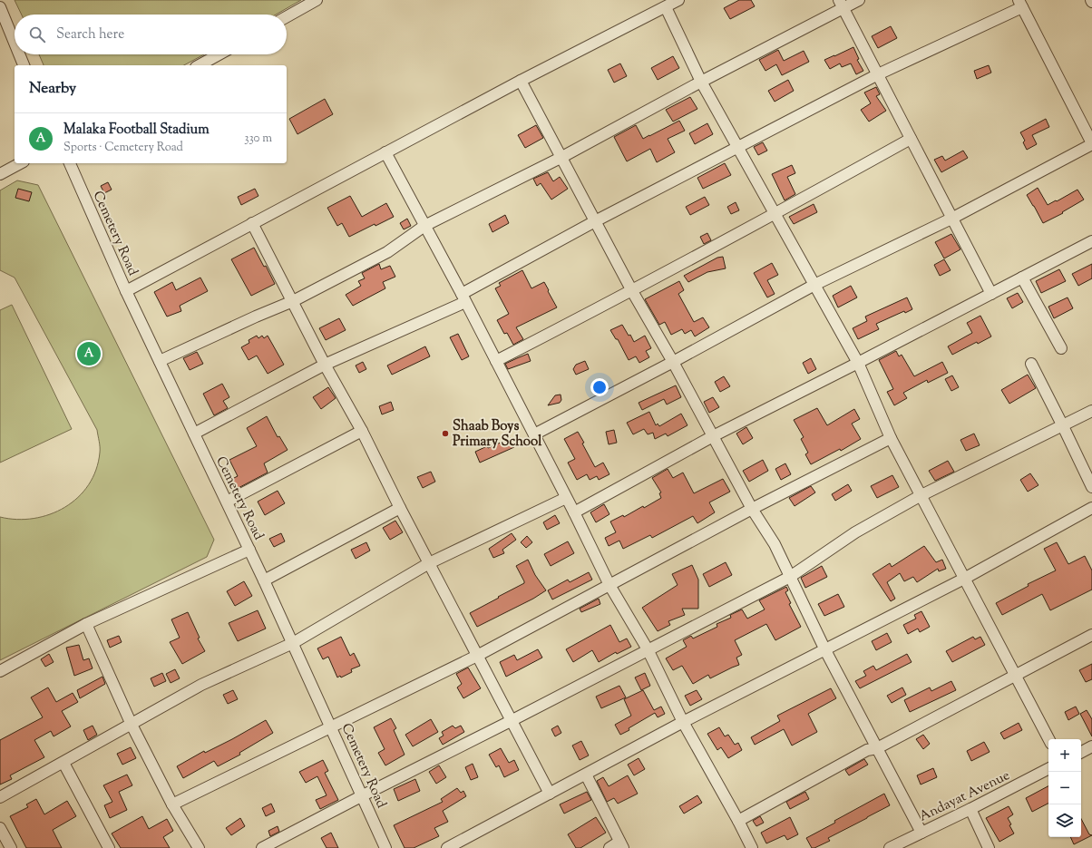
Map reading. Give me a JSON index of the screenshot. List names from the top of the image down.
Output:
{
  "streets": {
    "street": ["Cemetery Road", "Andayat Avenue"]
  },
  "places": ["Shaab Boys Primary School"],
  "page": {
    "search": "Search here",
    "heading": "Nearby",
    "list": [
      {
        "mark": "A",
        "name": "Malaka Football Stadium",
        "note": "Sports · Cemetery Road",
        "value": "330 m"
      }
    ],
    "pins": "A",
    "map_buttons": ["+", "−"]
  }
}
